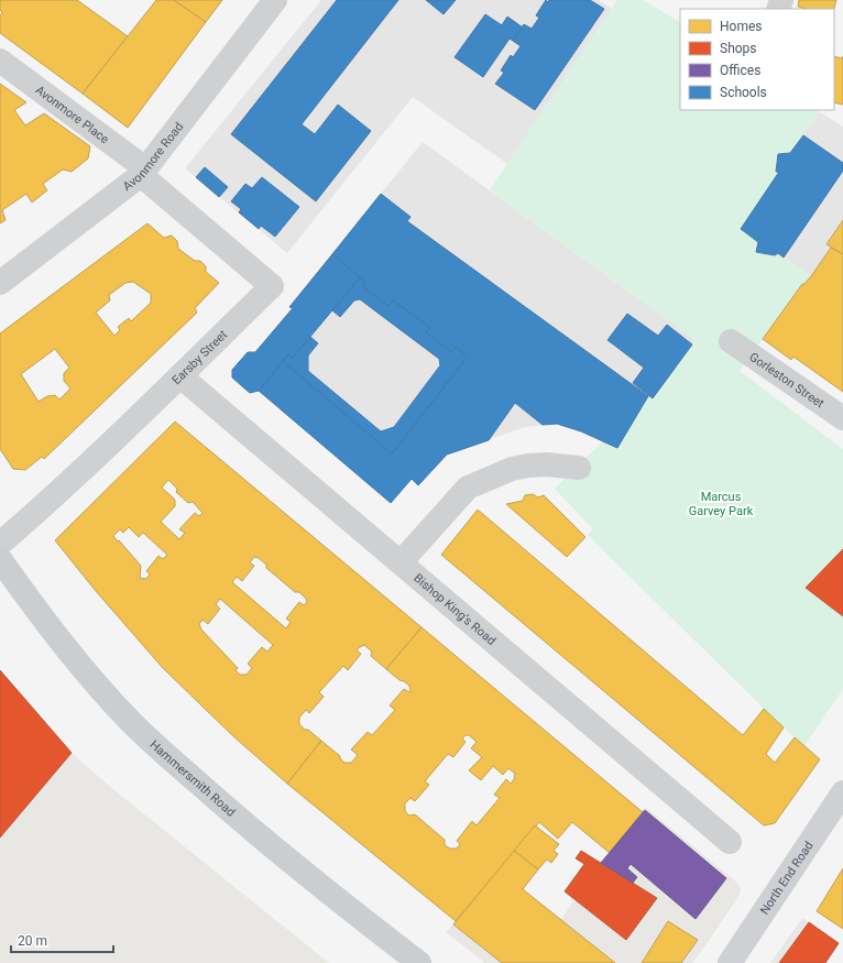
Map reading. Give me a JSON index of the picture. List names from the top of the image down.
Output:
{
  "streets": {
    "main road": ["Hammersmith Road", "North End Road"],
    "street": [
      "Avonmore Place",
      "Avonmore Road",
      "Earsby Street",
      "Gorleston Street",
      "Bishop King's Road"
    ]
  },
  "crossings": [
    ["Avonmore Place", "Avonmore Road"],
    ["Avonmore Place", "Earsby Street"],
    ["Avonmore Road", "Earsby Street"],
    ["Earsby Street", "Bishop King's Road"]
  ],
  "parks": ["Marcus Garvey Park"],
  "legend": [
    "Homes",
    "Shops",
    "Offices",
    "Schools"
  ],
  "scale_bar": "20 m"
}
